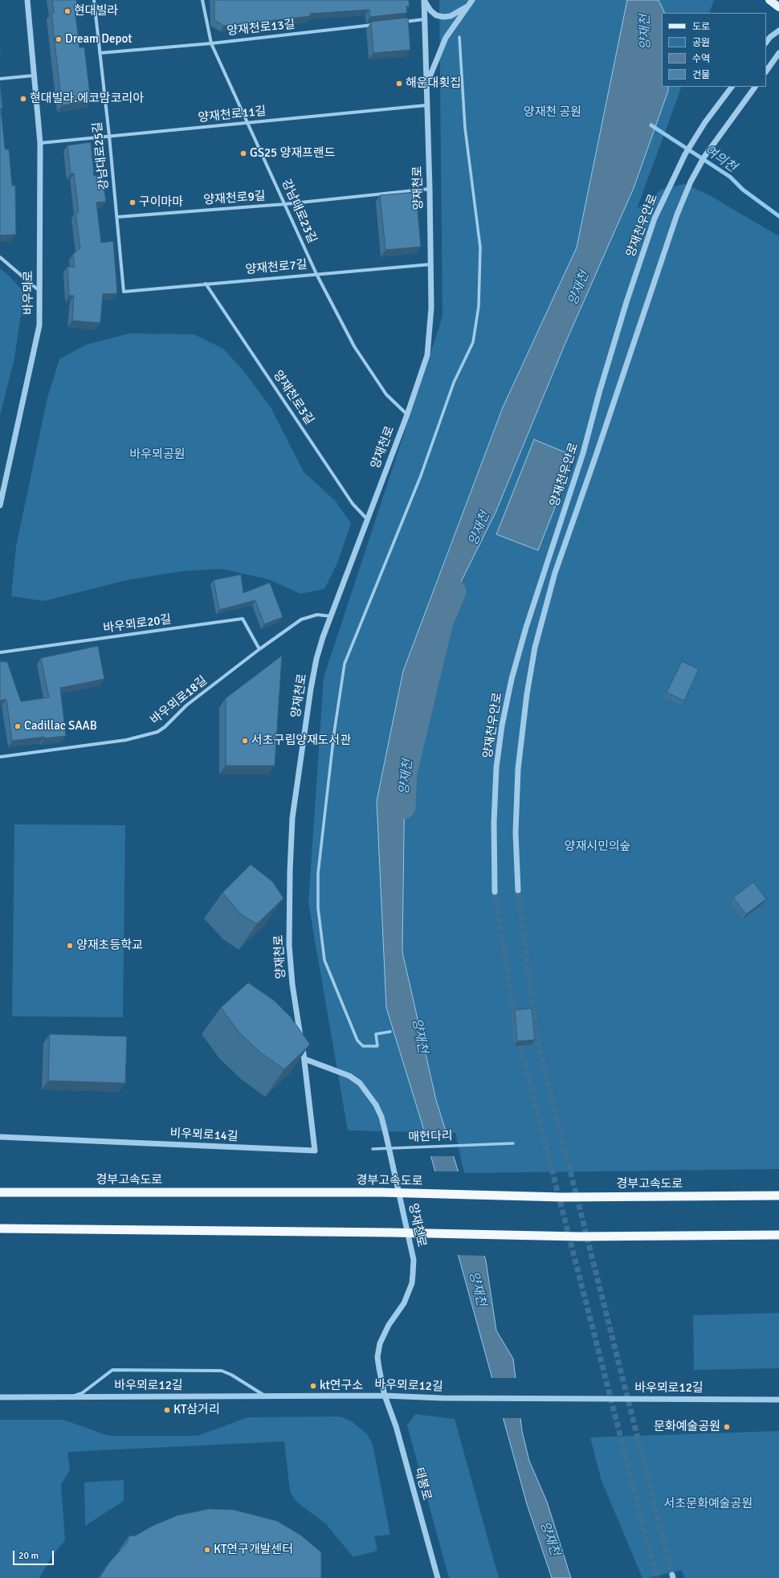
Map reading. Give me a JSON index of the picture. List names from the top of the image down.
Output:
{
  "streets": {
    "highway": ["경부고속도로"],
    "street": [
      "양재천로13길",
      "양재천로11길",
      "강남대로25길",
      "양재천로",
      "양재천로9길",
      "강남대로23길",
      "양재천우안로",
      "양재천로7길",
      "바우뫼로",
      "양재천로3길",
      "바우뫼로20길",
      "바우뫼로18길",
      "비우뫼로14길",
      "매헌다리",
      "바우뫼로12길",
      "태봉로"
    ]
  },
  "crossings": [
    ["양재천로13길", "강남대로25길"],
    ["양재천로13길", "강남대로23길"],
    ["양재천로11길", "강남대로25길"],
    ["양재천로11길", "양재천로"],
    ["양재천로11길", "강남대로23길"],
    ["양재천로11길", "바우뫼로"],
    ["강남대로25길", "양재천로9길"],
    ["강남대로25길", "양재천로7길"],
    ["양재천로", "양재천로9길"],
    ["양재천로", "강남대로23길"],
    ["양재천로", "양재천로7길"],
    ["양재천로", "양재천로3길"],
    ["양재천로", "바우뫼로18길"],
    ["양재천로", "비우뫼로14길"],
    ["양재천로", "바우뫼로12길"],
    ["양재천로", "태봉로"],
    ["양재천로9길", "강남대로23길"],
    ["강남대로23길", "양재천로7길"],
    ["양재천로7길", "양재천로3길"],
    ["바우뫼로20길", "바우뫼로18길"],
    ["바우뫼로12길", "태봉로"]
  ],
  "water": ["양재천", "여의천"],
  "parks": [
    "양재천 공원",
    "바우뫼공원",
    "양재시민의숲",
    "서초문화예술공원"
  ],
  "places": [
    "현대빌라",
    "Dream Depot",
    "해운대횟집",
    "현대빌라.에코맘코리아",
    "GS25 양재프랜드",
    "구이마마",
    "Cadillac SAAB",
    "서초구립양재도서관",
    "양재초등학교",
    "kt연구소",
    "KT삼거리",
    "문화예술공원",
    "KT연구개발센터"
  ],
  "legend": [
    "도로",
    "공원",
    "수역",
    "건물"
  ],
  "scale_bar": "20 m"
}
